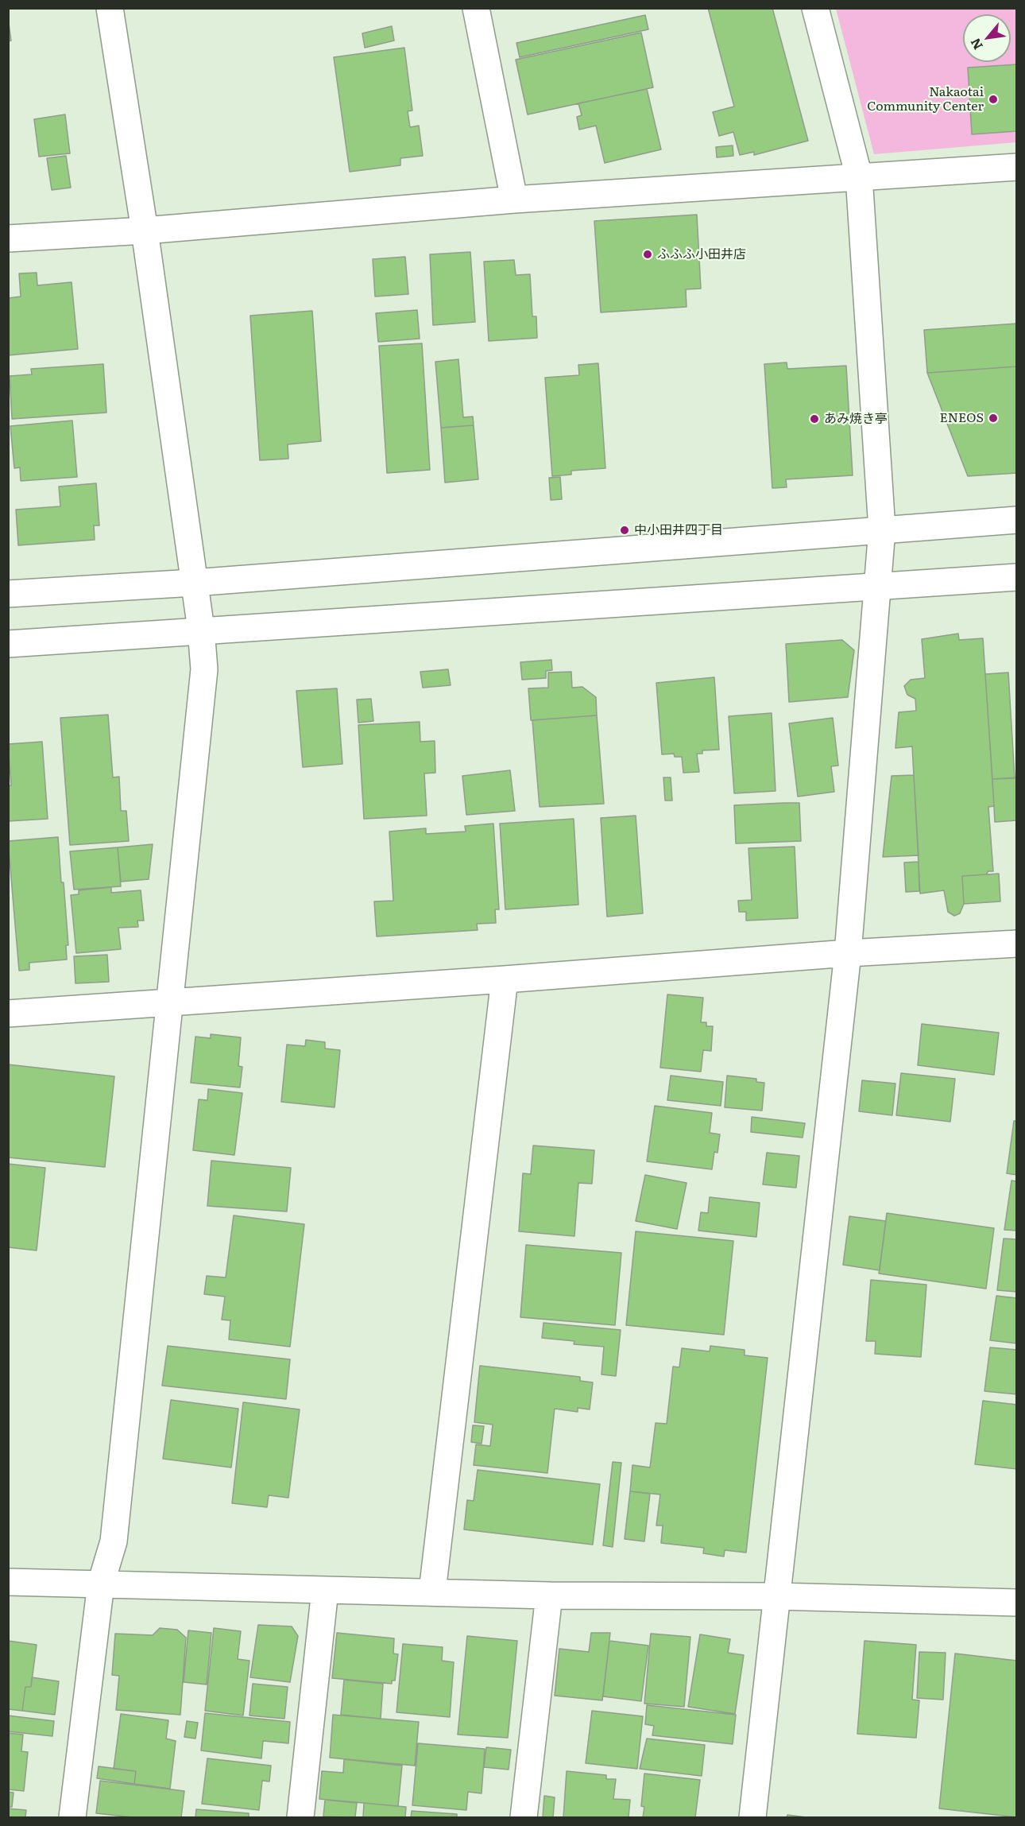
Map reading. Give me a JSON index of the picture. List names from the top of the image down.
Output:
{
  "places": [
    "Nakaotai Community Center",
    "ふふふ小田井店",
    "ENEOS",
    "あみ焼き亭",
    "中小田井四丁目"
  ],
  "north": "bottom left"
}
